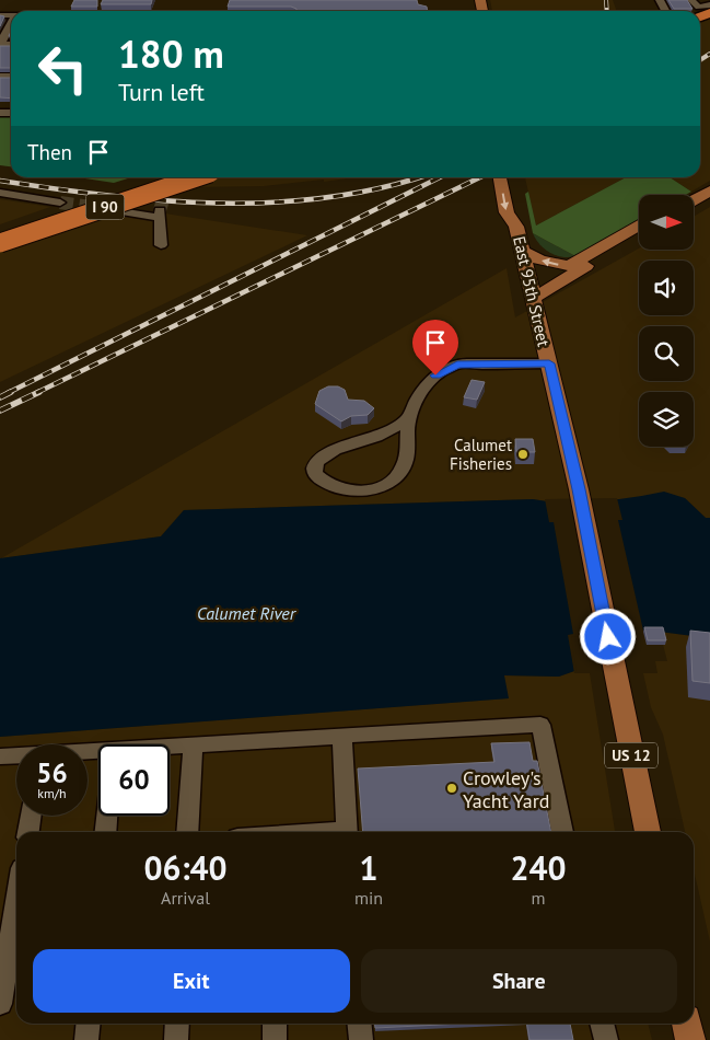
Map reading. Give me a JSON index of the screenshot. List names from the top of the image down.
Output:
{
  "streets": {
    "highway": ["I 90"],
    "main road": ["East 95th Street", "US 12"]
  },
  "water": ["Calumet River"],
  "places": ["Calumet Fisheries", "Crowley's Yacht Yard"],
  "north": "right",
  "page": {
    "turn": ["180 m", "Turn left"],
    "then": "Then",
    "speed": "56 km/h",
    "limit": "60",
    "eta": [
      "06:40",
      "Arrival",
      "1",
      "min",
      "240",
      "m"
    ],
    "buttons": ["Exit", "Share"]
  }
}
